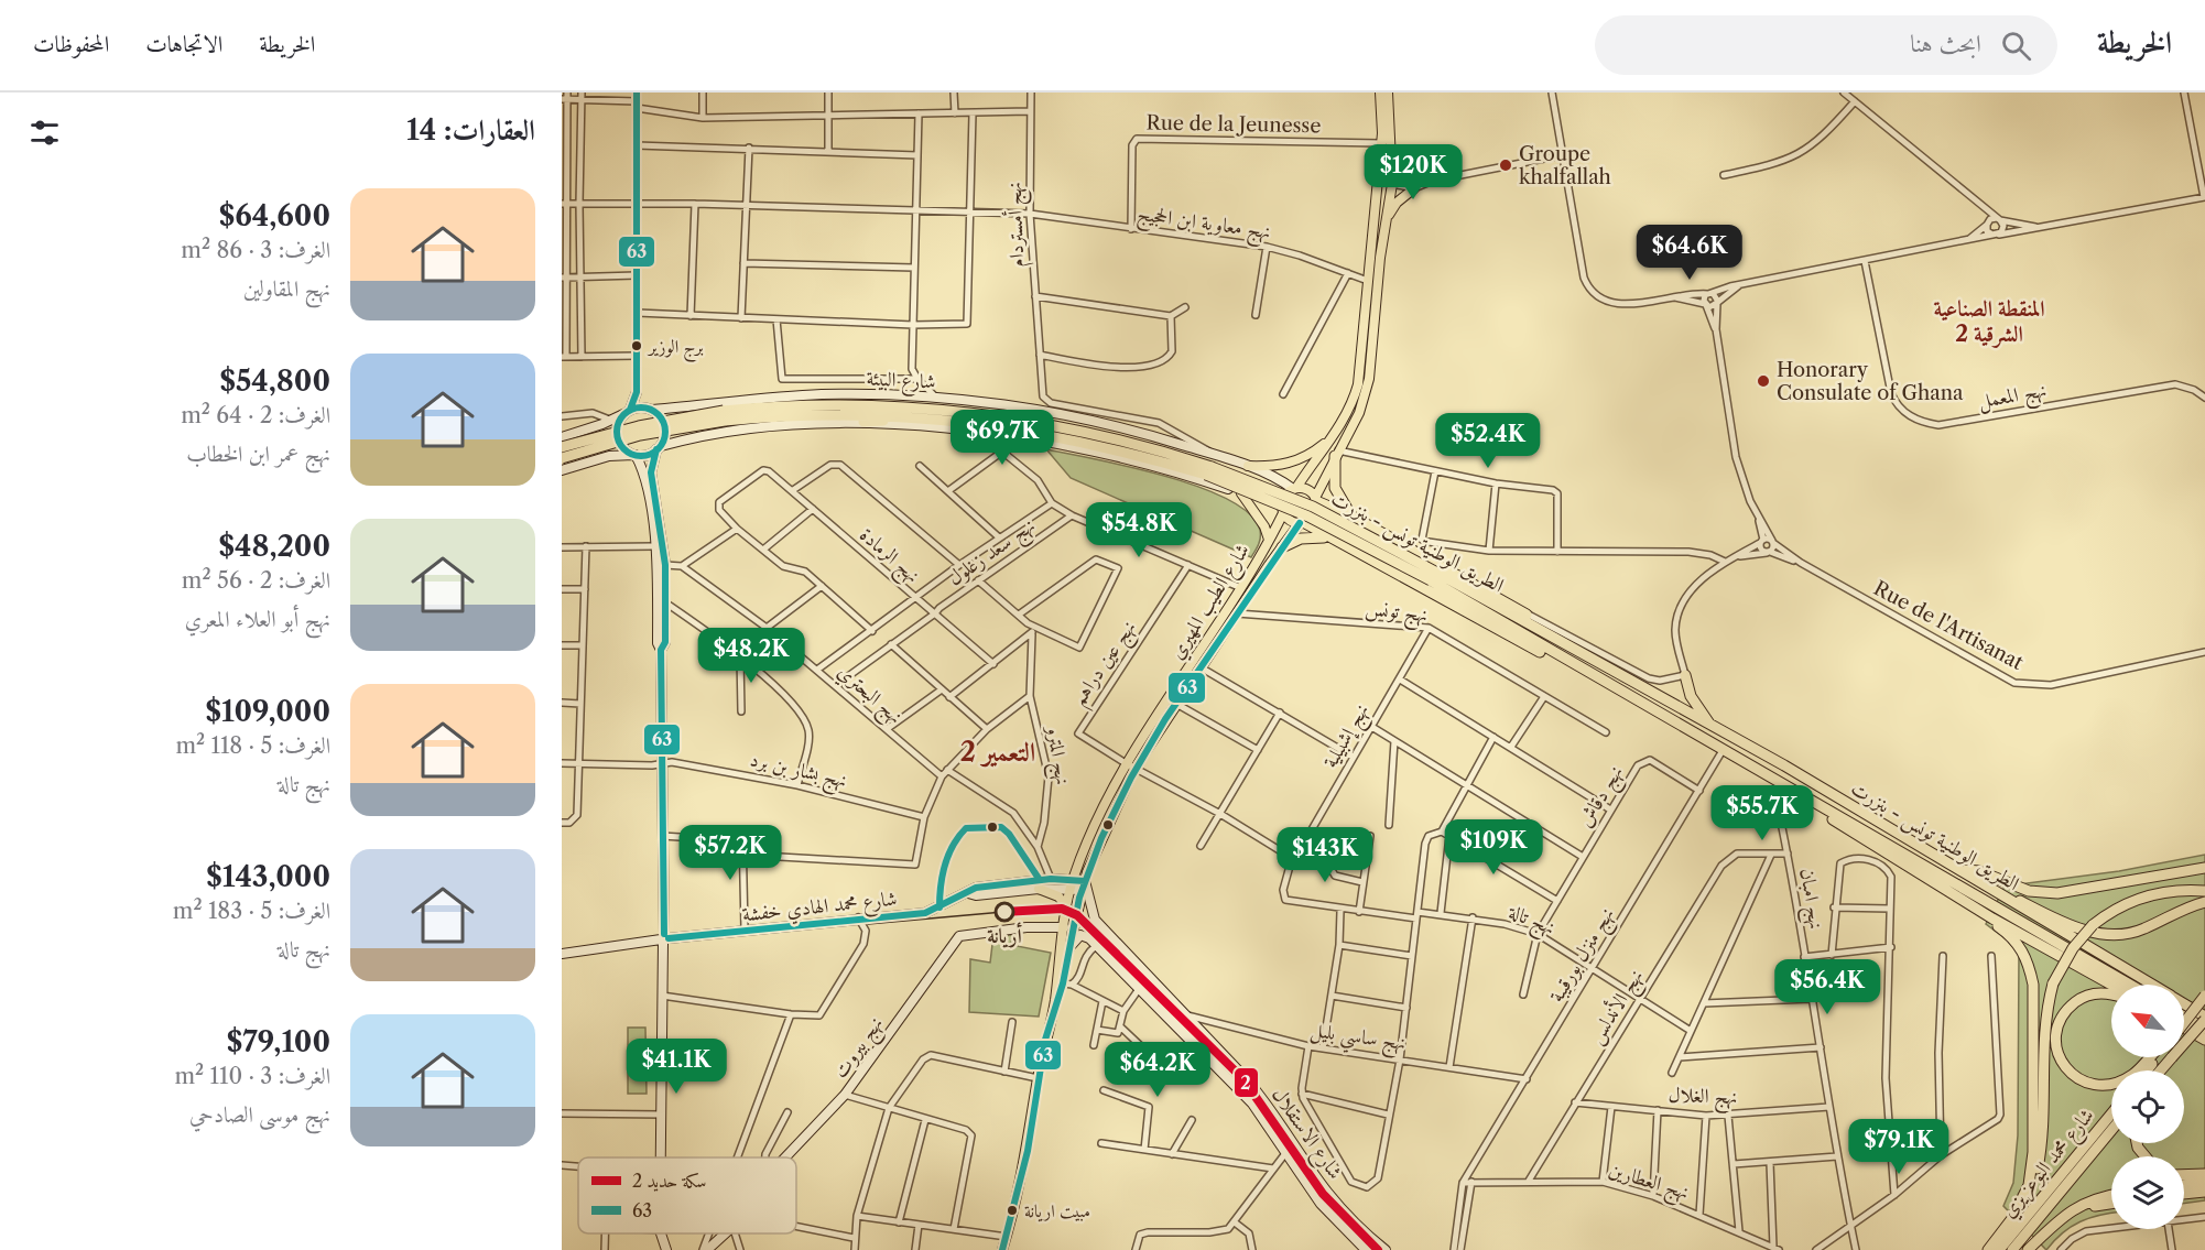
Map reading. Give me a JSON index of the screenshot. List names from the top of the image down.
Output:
{
  "streets": {
    "highway": ["الطريق الوطنية تونس - بنزرت", "شارع محمد البوعزيزي"],
    "main road": ["شارع الطيب المهيري"],
    "street": [
      "Rue de la Jeunesse",
      "نهج معاوية ابن الحجيج",
      "نهج أمستردام",
      "شارع البيئة",
      "نهج المعمل",
      "نهج سعد زغلول",
      "نهج الرمادة",
      "نهج تونس",
      "Rue de l'Artisanat",
      "نهج عين دراهم",
      "نهج البحتري",
      "نهج إشبيلية",
      "نهج المترو",
      "نهج بشار بن برد",
      "نهج دقاش",
      "نهج امبان",
      "شارع محمد الهادي خفشة",
      "نهج تالة",
      "نهج منزل بورقيبة",
      "نهج الأندلس",
      "نهج ساسي بليل",
      "نهج بيروت",
      "نهج الغلال",
      "شارع الاستقلال",
      "نهج العطارين"
    ]
  },
  "crossings": [
    ["Rue de la Jeunesse", "نهج معاوية ابن الحجيج"],
    ["نهج معاوية ابن الحجيج", "نهج أمستردام"],
    ["نهج أمستردام", "شارع البيئة"],
    ["شارع البيئة", "شارع الطيب المهيري"],
    ["الطريق الوطنية تونس - بنزرت", "نهج منزل بورقيبة"],
    ["نهج سعد زغلول", "نهج الرمادة"],
    ["نهج سعد زغلول", "نهج البحتري"],
    ["شارع الطيب المهيري", "نهج تونس"],
    ["شارع الطيب المهيري", "نهج عين دراهم"],
    ["شارع الطيب المهيري", "شارع محمد الهادي خفشة"],
    ["شارع الطيب المهيري", "نهج بيروت"],
    ["شارع الطيب المهيري", "شارع الاستقلال"],
    ["نهج تونس", "نهج إشبيلية"],
    ["نهج إشبيلية", "نهج تالة"],
    ["نهج دقاش", "نهج تالة"],
    ["نهج دقاش", "نهج منزل بورقيبة"],
    ["نهج امبان", "نهج الغلال"],
    ["شارع محمد الهادي خفشة", "شارع الاستقلال"],
    ["نهج تالة", "نهج منزل بورقيبة"],
    ["نهج تالة", "نهج الأندلس"],
    ["نهج منزل بورقيبة", "نهج ساسي بليل"],
    ["نهج منزل بورقيبة", "نهج العطارين"],
    ["نهج الأندلس", "نهج الغلال"],
    ["نهج الأندلس", "نهج العطارين"],
    ["نهج ساسي بليل", "شارع الاستقلال"]
  ],
  "districts": ["المنقطة الصناعية الشرقية 2", "التعمير 2"],
  "places": [
    "Groupe khalfallah",
    "برج الوزير",
    "Honorary Consulate of Ghana",
    "أريانة",
    "مبيت اريانة"
  ],
  "lines": ["transit line 63", "rail line 2"],
  "legend": ["سكة حديد 2", "63"],
  "north": "top left",
  "page": {
    "header": "الخريطة",
    "search": "ابحث هنا",
    "nav": ["الخريطة", "الاتجاهات", "المحفوظات"],
    "heading": "العقارات: 14",
    "price": [
      "$120K",
      "$64.6K",
      "$69.7K",
      "$52.4K",
      "$54.8K",
      "$48.2K",
      "$55.7K",
      "$109K",
      "$57.2K",
      "$143K",
      "$56.4K",
      "$41.1K",
      "$64.2K",
      "$79.1K"
    ],
    "list": [
      {
        "name": "$64,600",
        "note": "الغرف: 3 · 86 m² · نهج المقاولين"
      },
      {
        "name": "$54,800",
        "note": "الغرف: 2 · 64 m² · نهج عمر ابن الخطاب"
      },
      {
        "name": "$48,200",
        "note": "الغرف: 2 · 56 m² · نهج أبو العلاء المعري"
      },
      {
        "name": "$109,000",
        "note": "الغرف: 5 · 118 m² · نهج تالة"
      },
      {
        "name": "$143,000",
        "note": "الغرف: 5 · 183 m² · نهج تالة"
      },
      {
        "name": "$79,100",
        "note": "الغرف: 3 · 110 m² · نهج موسى الصادحي"
      }
    ]
  }
}
